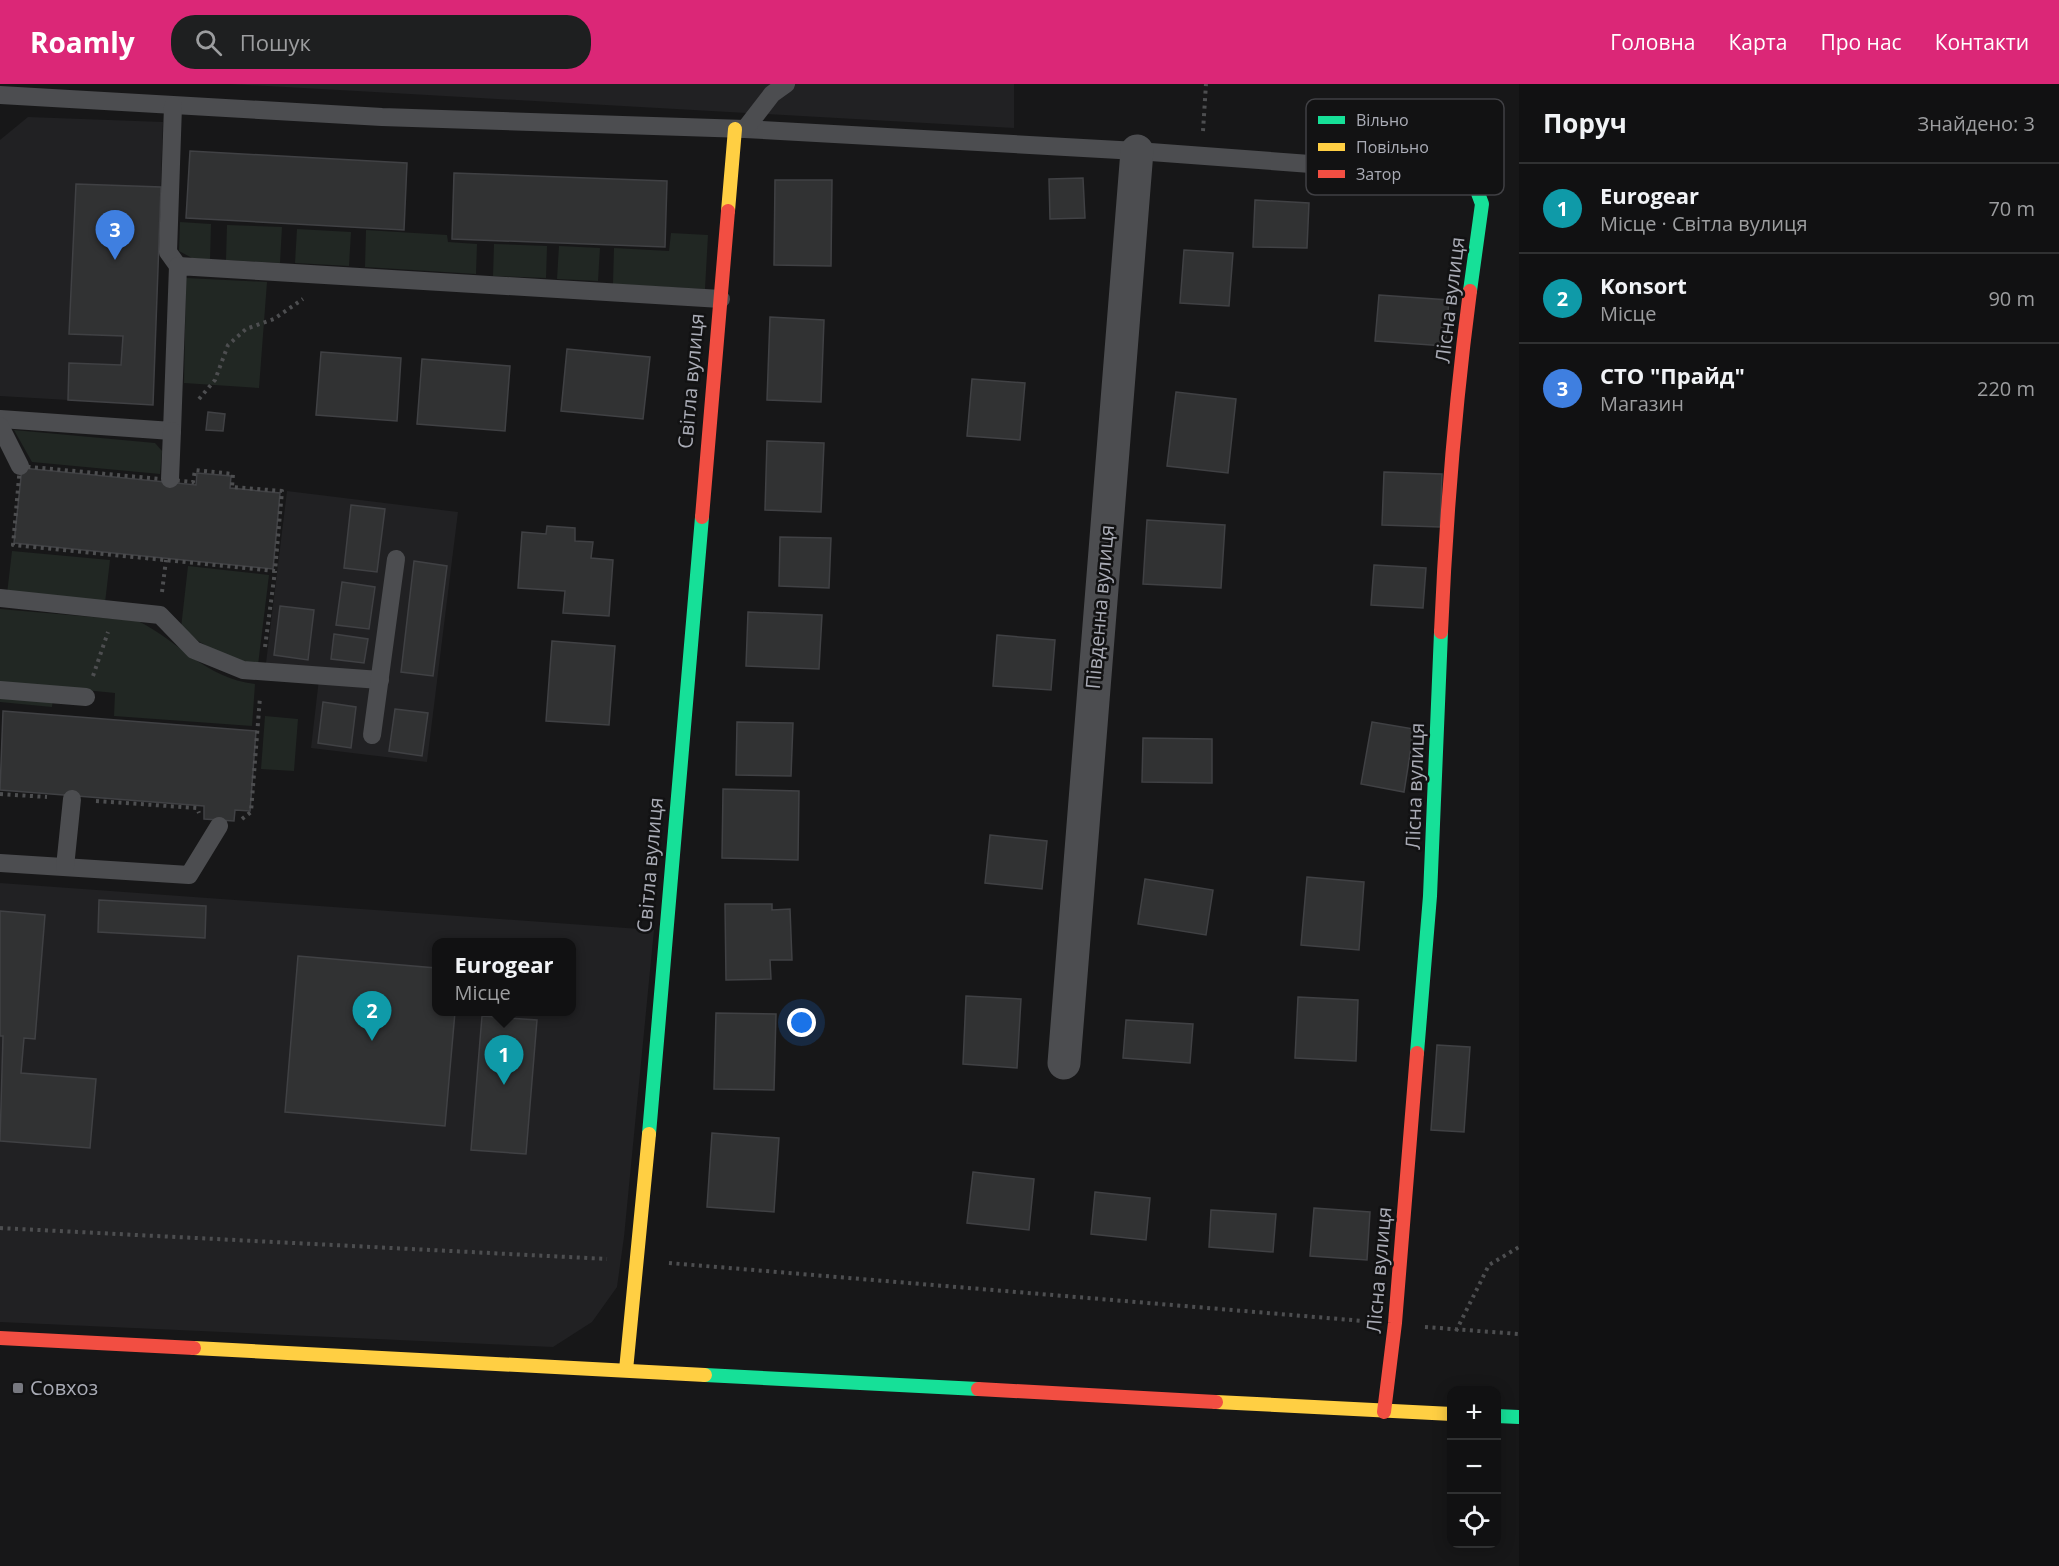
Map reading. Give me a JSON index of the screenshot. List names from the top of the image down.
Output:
{
  "streets": {
    "street": ["Лісна вулиця", "Світла вулиця", "Південна вулиця"]
  },
  "places": {
    "transit": ["Совхоз"]
  },
  "legend": ["Вільно", "Повільно", "Затор"],
  "page": {
    "header": "Roamly",
    "search": "Пошук",
    "nav": [
      "Головна",
      "Карта",
      "Про нас",
      "Контакти"
    ],
    "heading": ["Поруч", "Знайдено: 3"],
    "list": [
      {
        "mark": "1",
        "name": "Eurogear",
        "note": "Місце · Світла вулиця",
        "value": "70 m"
      },
      {
        "mark": "2",
        "name": "Konsort",
        "note": "Місце",
        "value": "90 m"
      },
      {
        "mark": "3",
        "name": "СТО \"Прайд\"",
        "note": "Магазин",
        "value": "220 m"
      }
    ],
    "pins": ["3", "2", "1"],
    "popup": ["Eurogear", "Місце"],
    "map_buttons": ["+", "−"]
  }
}
